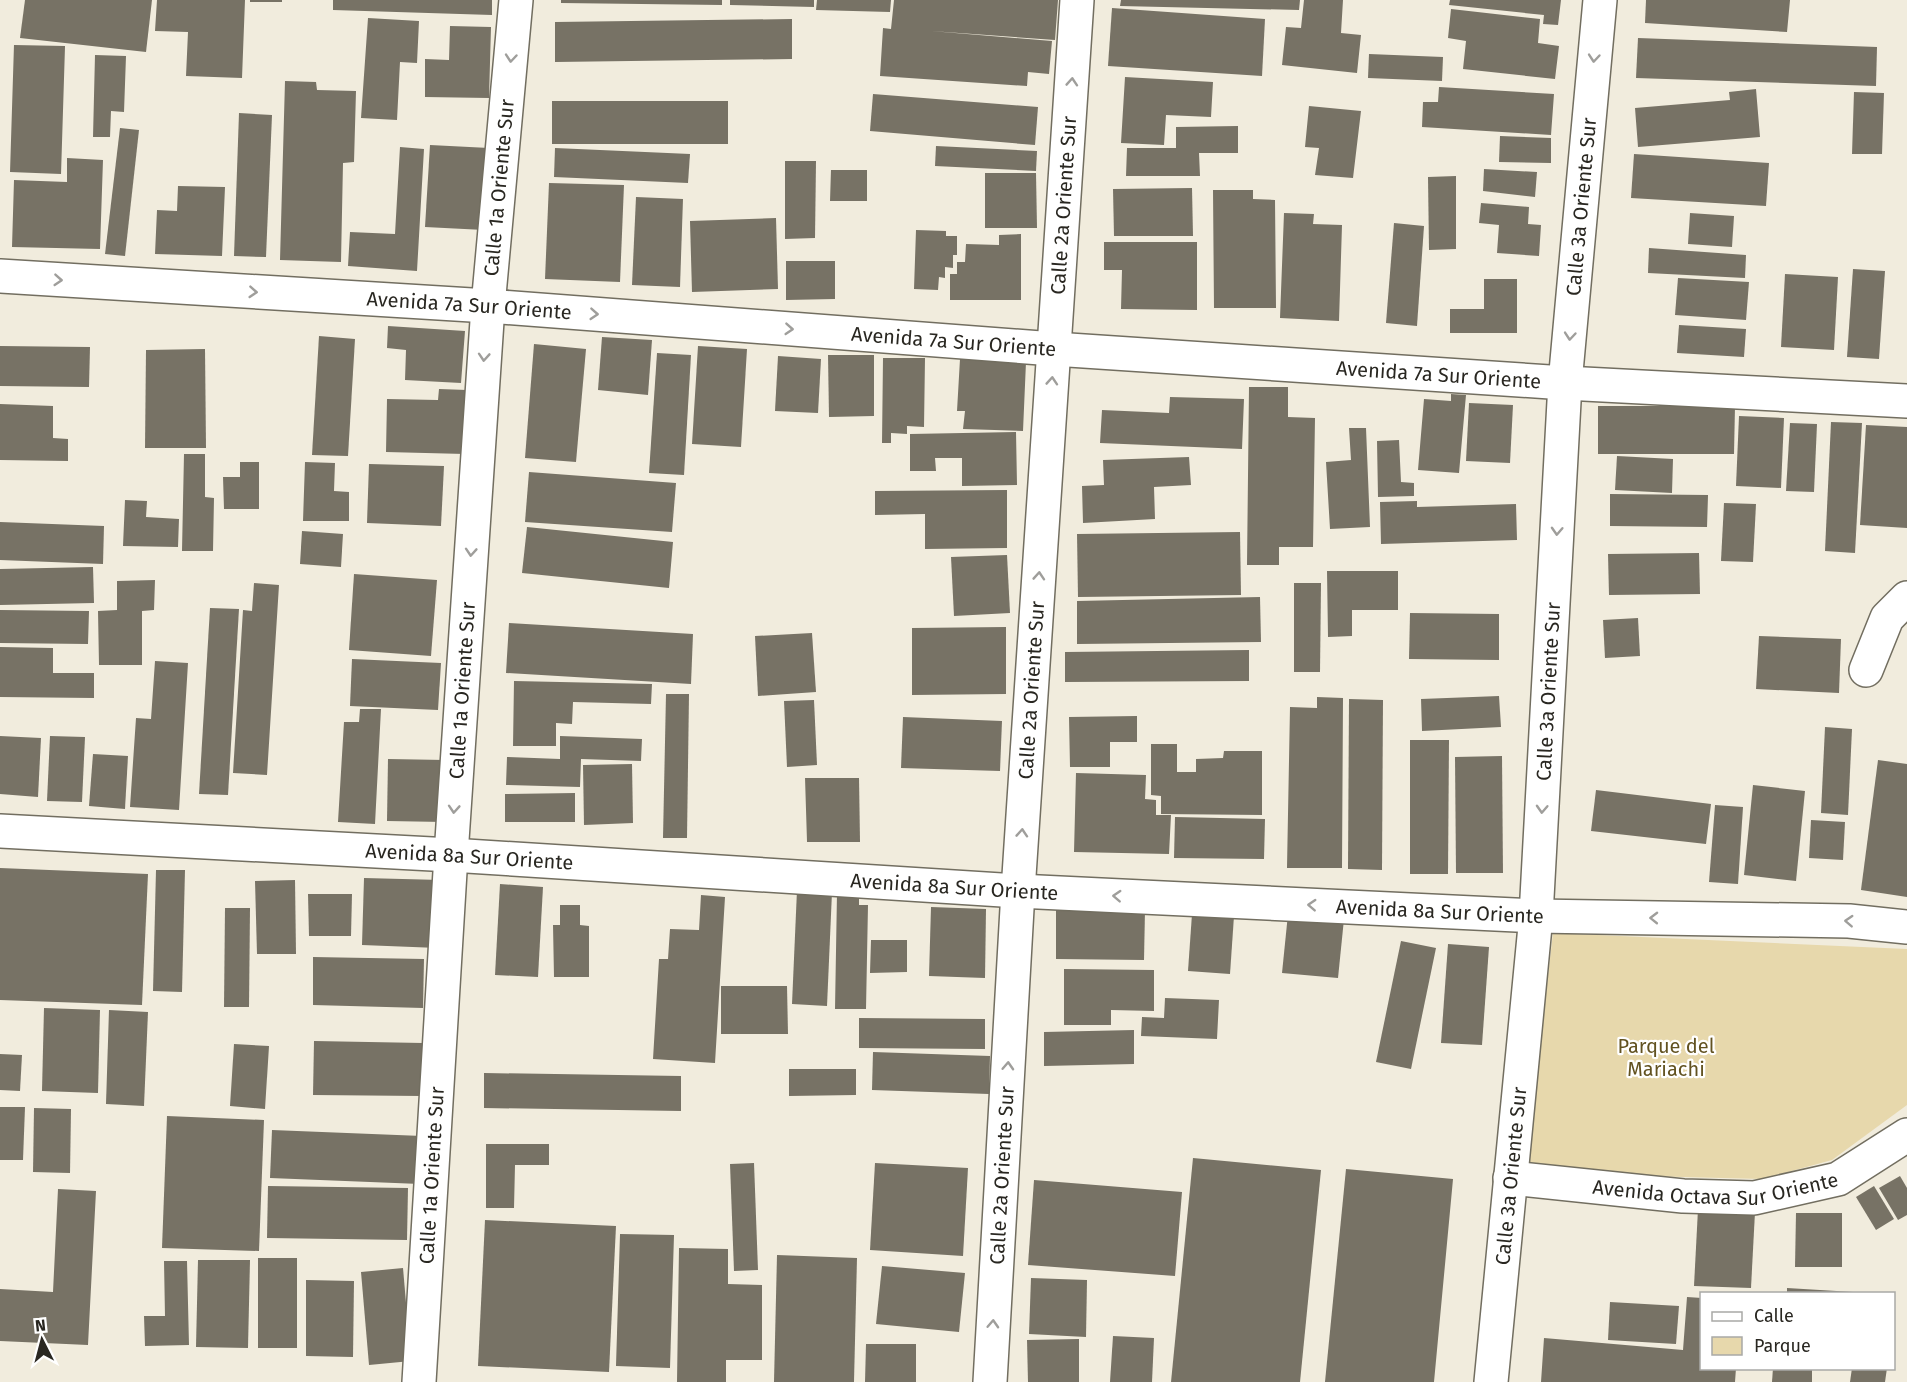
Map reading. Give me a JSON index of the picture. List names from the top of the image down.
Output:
{
  "streets": {
    "street": [
      "Calle 1a Oriente Sur",
      "Calle 2a Oriente Sur",
      "Calle 3a Oriente Sur",
      "Avenida 7a Sur Oriente",
      "Avenida 8a Sur Oriente",
      "Avenida Octava Sur Oriente"
    ]
  },
  "crossings": [
    ["Calle 1a Oriente Sur", "Avenida 7a Sur Oriente"],
    ["Calle 1a Oriente Sur", "Avenida 8a Sur Oriente"],
    ["Calle 2a Oriente Sur", "Avenida 7a Sur Oriente"],
    ["Calle 2a Oriente Sur", "Avenida 8a Sur Oriente"],
    ["Calle 3a Oriente Sur", "Avenida 7a Sur Oriente"],
    ["Calle 3a Oriente Sur", "Avenida 8a Sur Oriente"],
    ["Calle 3a Oriente Sur", "Avenida Octava Sur Oriente"]
  ],
  "one_way": [
    "Calle 1a Oriente Sur",
    "Calle 2a Oriente Sur",
    "Calle 3a Oriente Sur",
    "Avenida 7a Sur Oriente",
    "Avenida 8a Sur Oriente"
  ],
  "parks": ["Parque del Mariachi"],
  "legend": ["Calle", "Parque"],
  "north": "top"
}
